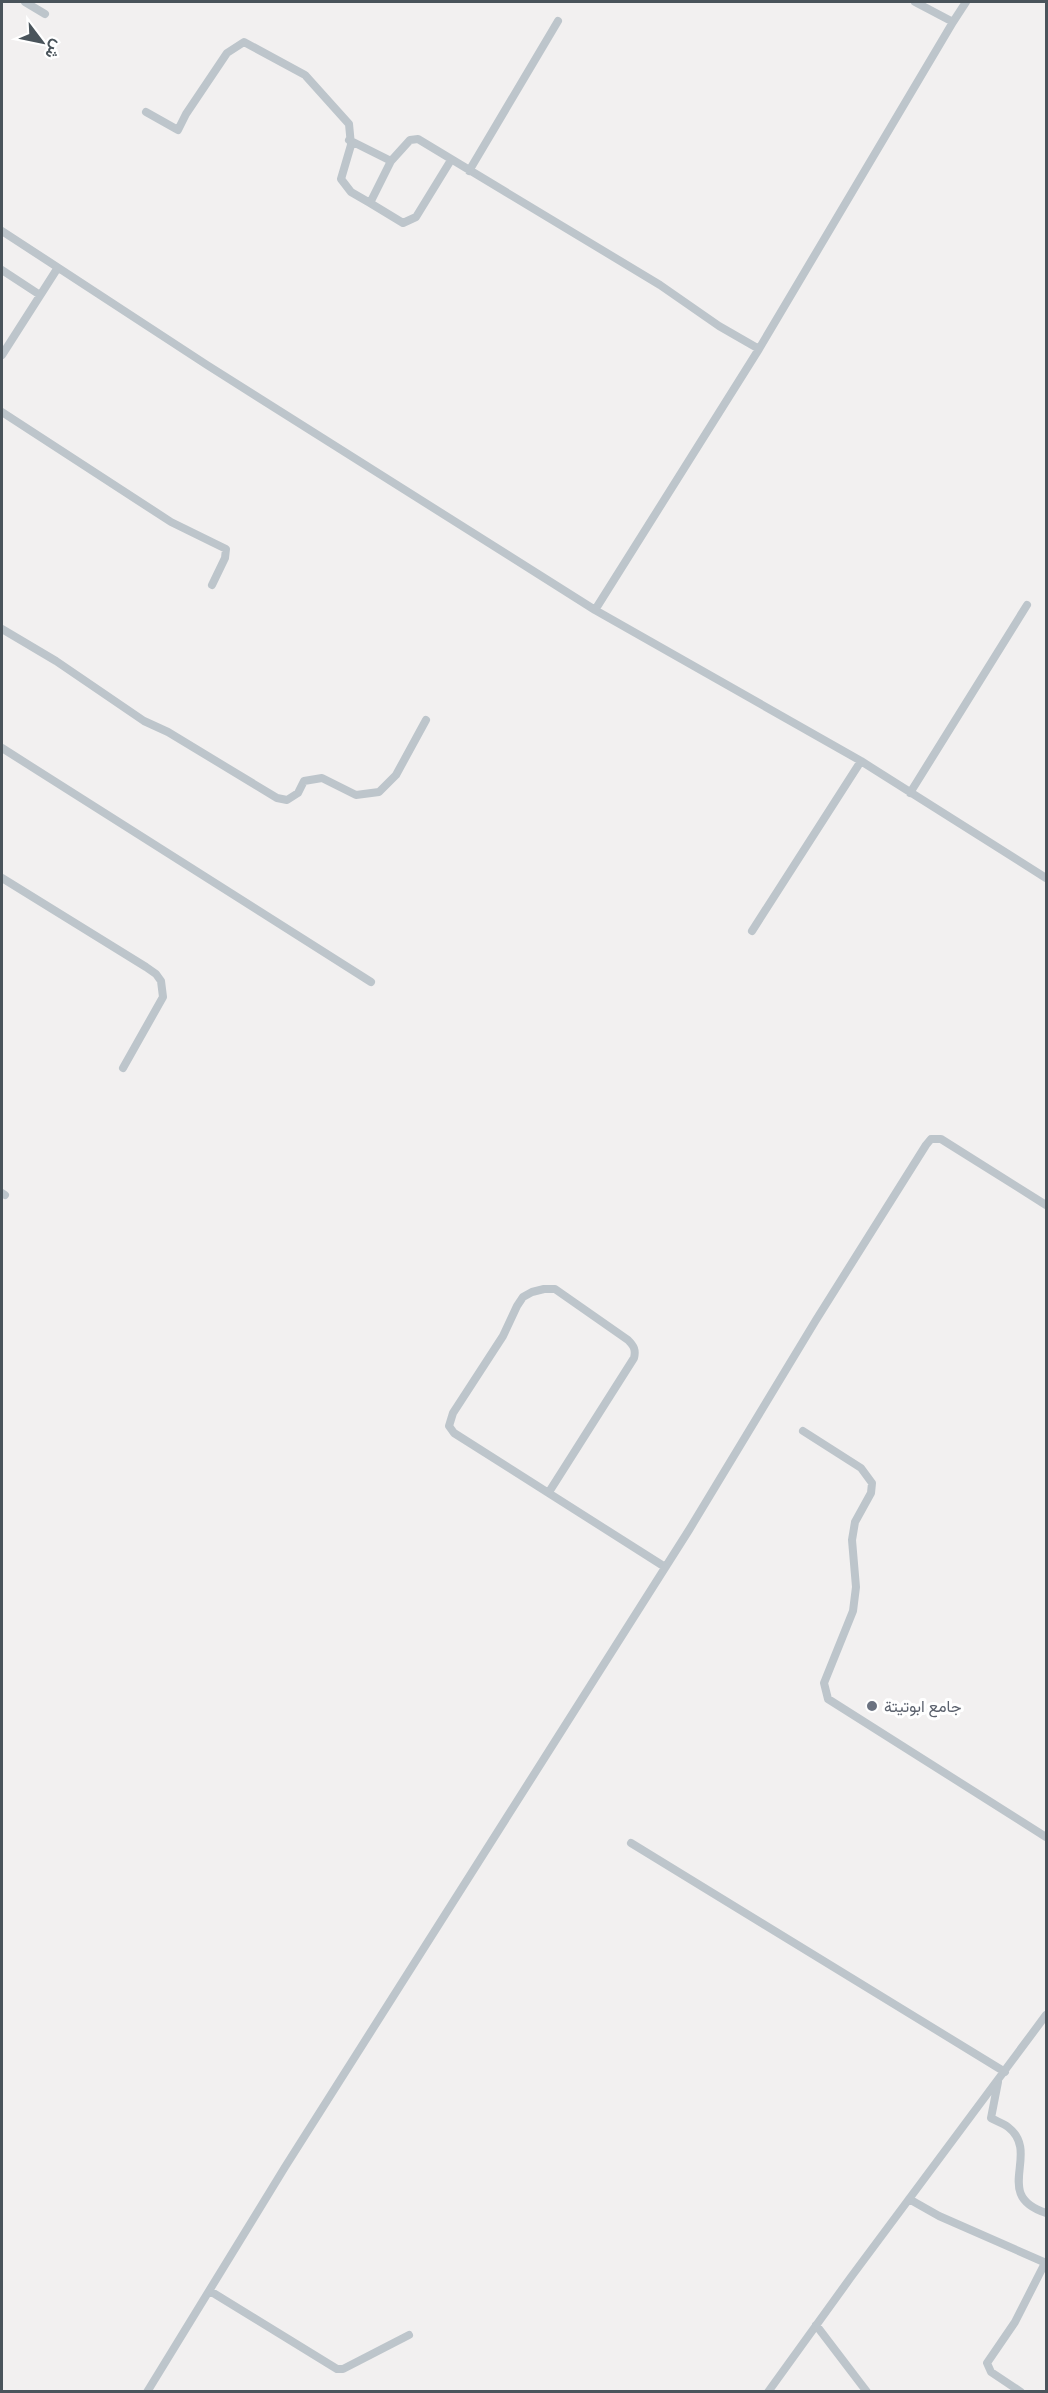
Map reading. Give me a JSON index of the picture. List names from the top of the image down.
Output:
{
  "places": ["جامع ابوتيتة"],
  "north": "bottom right"
}
